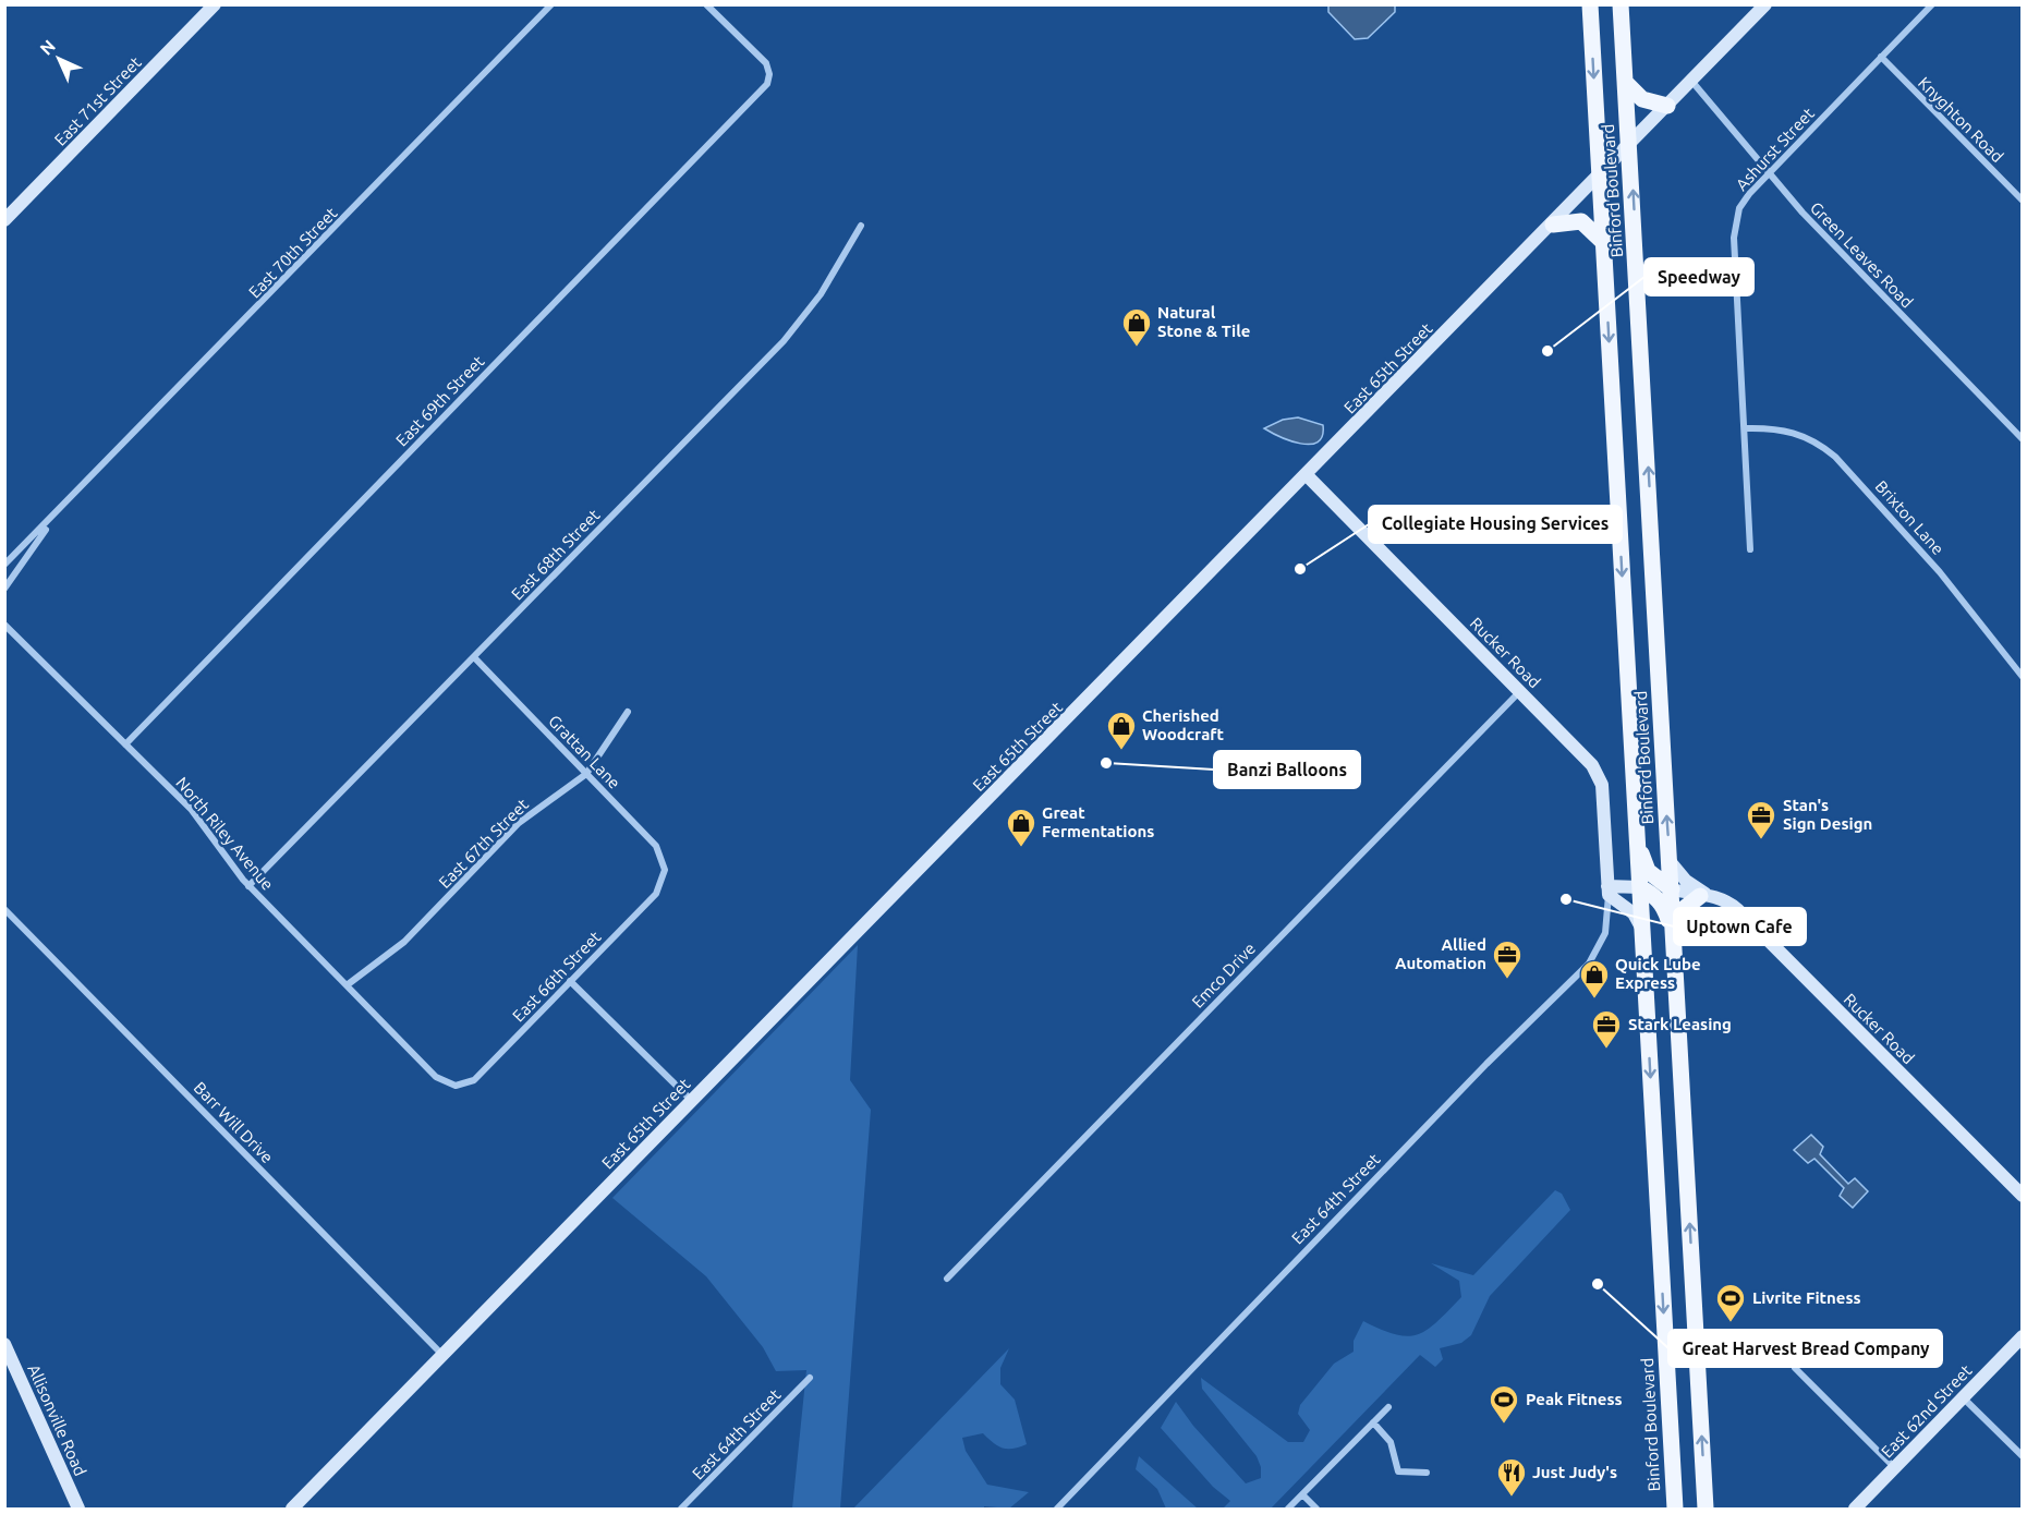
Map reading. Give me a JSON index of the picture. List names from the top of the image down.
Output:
{
  "streets": {
    "main road": ["Binford Boulevard"],
    "street": [
      "East 71st Street",
      "Knyghton Road",
      "Ashurst Street",
      "East 70th Street",
      "Green Leaves Road",
      "East 65th Street",
      "East 69th Street",
      "Brixton Lane",
      "East 68th Street",
      "Rucker Road",
      "Grattan Lane",
      "North Riley Avenue",
      "East 67th Street",
      "Emco Drive",
      "East 66th Street",
      "Barr Will Drive",
      "East 64th Street",
      "East 62nd Street",
      "Allisonville Road"
    ]
  },
  "crossings": [
    ["Knyghton Road", "Ashurst Street"],
    ["Ashurst Street", "Green Leaves Road"],
    ["Ashurst Street", "Brixton Lane"],
    ["Binford Boulevard", "East 65th Street"],
    ["Binford Boulevard", "Rucker Road"],
    ["Green Leaves Road", "East 65th Street"],
    ["East 65th Street", "Rucker Road"],
    ["East 65th Street", "Barr Will Drive"],
    ["East 69th Street", "North Riley Avenue"],
    ["East 68th Street", "Grattan Lane"],
    ["East 68th Street", "North Riley Avenue"],
    ["Rucker Road", "Emco Drive"],
    ["Rucker Road", "East 64th Street"],
    ["Grattan Lane", "East 67th Street"],
    ["Grattan Lane", "East 66th Street"],
    ["North Riley Avenue", "East 67th Street"],
    ["North Riley Avenue", "East 66th Street"]
  ],
  "places": {
    "shop": [
      "Natural Stone & Tile",
      "Cherished Woodcraft",
      "Great Fermentations",
      "Quick Lube Express"
    ],
    "other": [
      "Speedway",
      "Collegiate Housing Services",
      "Banzi Balloons",
      "Uptown Cafe",
      "Great Harvest Bread Company"
    ],
    "office": ["Stan's Sign Design", "Allied Automation", "Stark Leasing"],
    "sports": ["Livrite Fitness", "Peak Fitness"],
    "restaurant": ["Just Judy's"]
  },
  "north": "top left"
}
